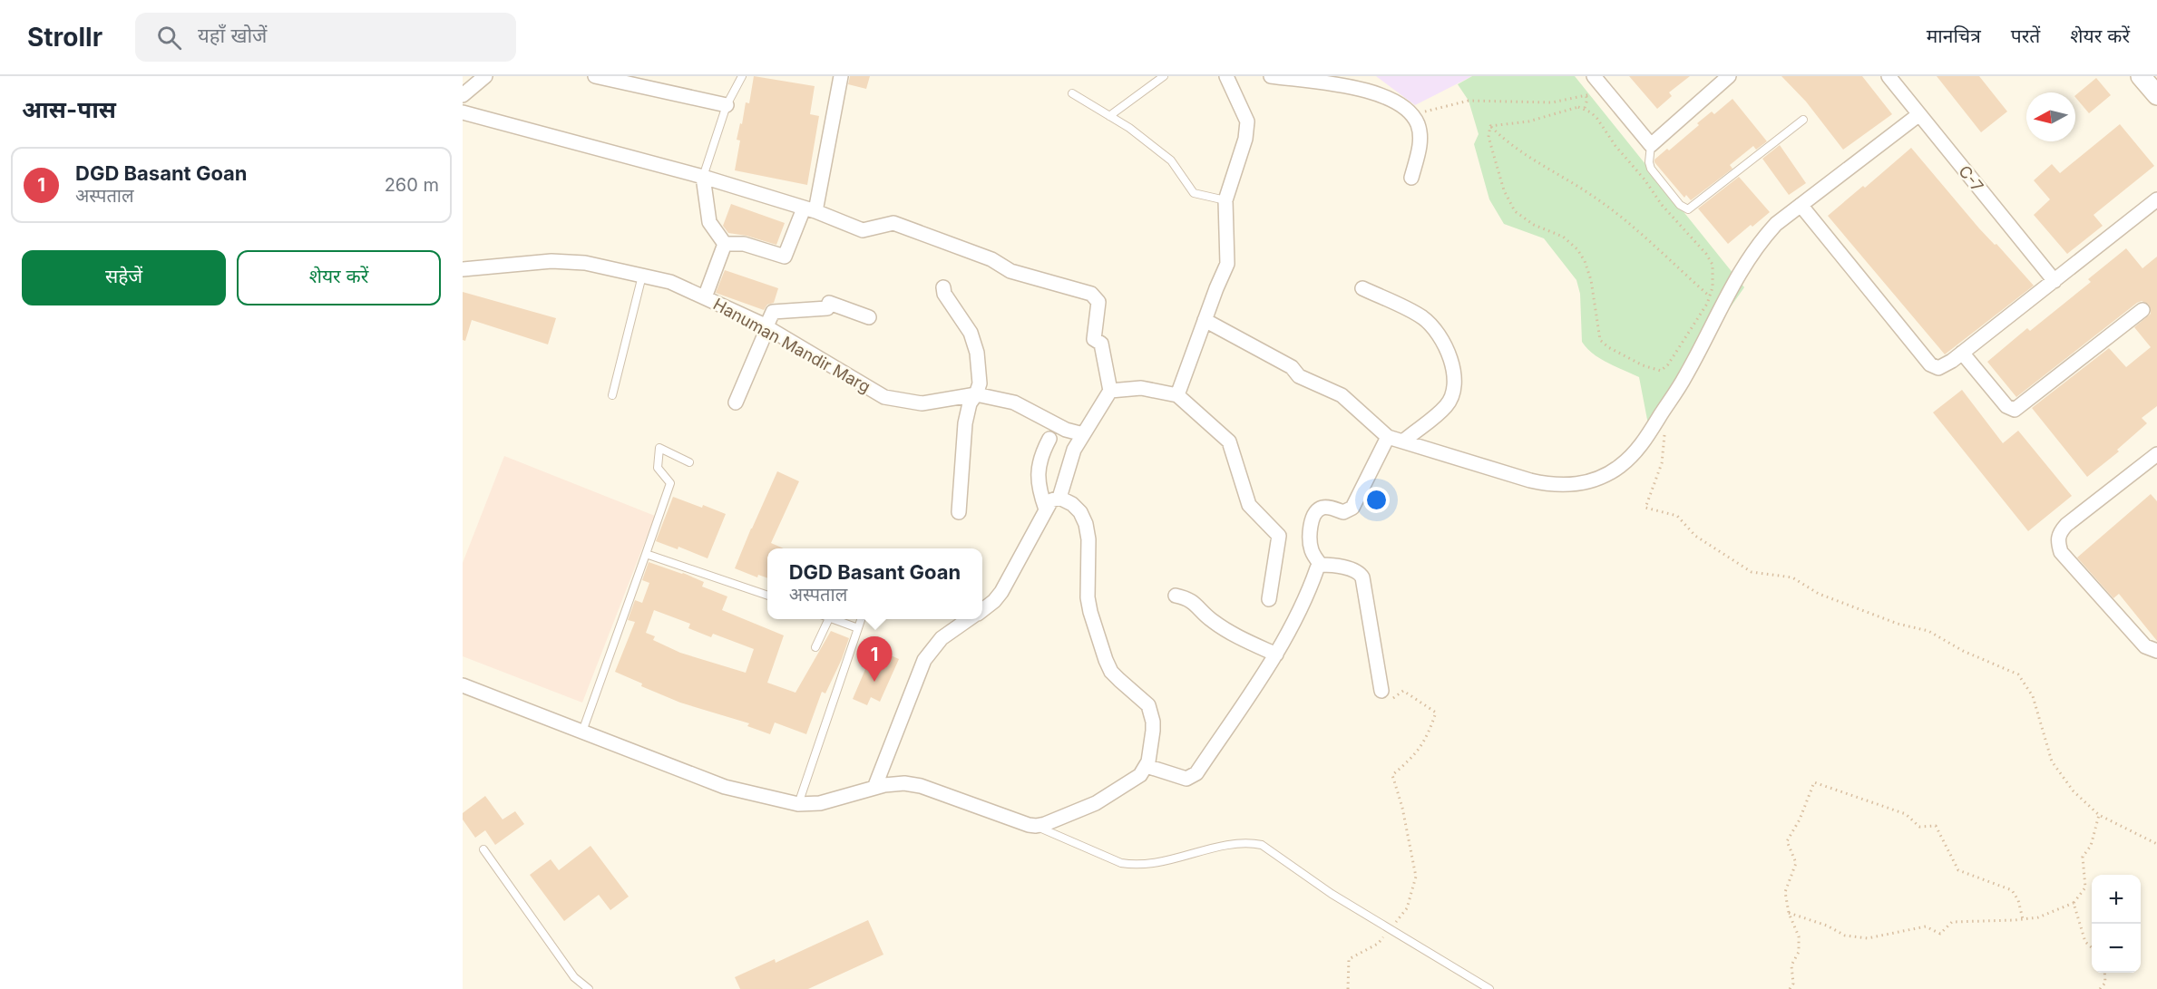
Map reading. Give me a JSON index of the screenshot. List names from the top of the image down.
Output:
{
  "streets": {
    "street": ["C-7", "Hanuman Mandir Marg"]
  },
  "north": "left",
  "page": {
    "header": "Strollr",
    "search": "यहाँ खोजें",
    "nav": ["मानचित्र", "परतें", "शेयर करें"],
    "heading": "आस-पास",
    "list": [
      {
        "mark": "1",
        "name": "DGD Basant Goan",
        "note": "अस्पताल",
        "value": "260 m"
      }
    ],
    "buttons": ["सहेजें", "शेयर करें"],
    "popup": ["DGD Basant Goan", "अस्पताल"],
    "pins": "1",
    "map_buttons": ["+", "−"]
  }
}
